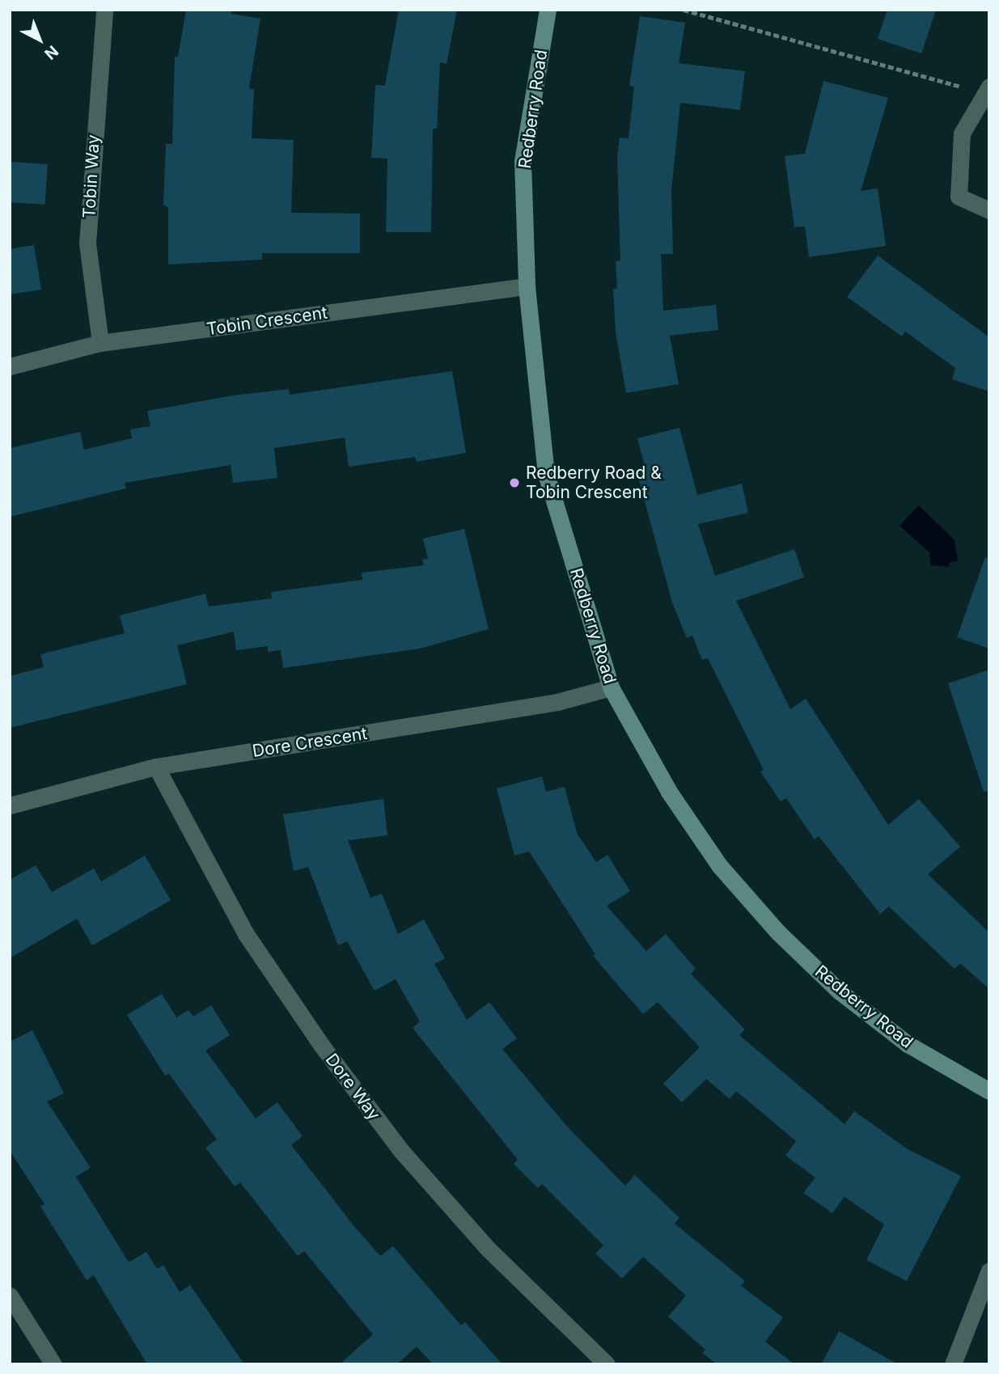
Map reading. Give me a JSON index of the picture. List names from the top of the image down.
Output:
{
  "streets": {
    "street": [
      "Redberry Road",
      "Tobin Way",
      "Tobin Crescent",
      "Dore Crescent",
      "Dore Way"
    ]
  },
  "crossings": [
    ["Redberry Road", "Tobin Crescent"],
    ["Redberry Road", "Dore Crescent"],
    ["Tobin Way", "Tobin Crescent"],
    ["Dore Crescent", "Dore Way"]
  ],
  "places": ["Redberry Road & Tobin Crescent"],
  "north": "bottom right"
}
